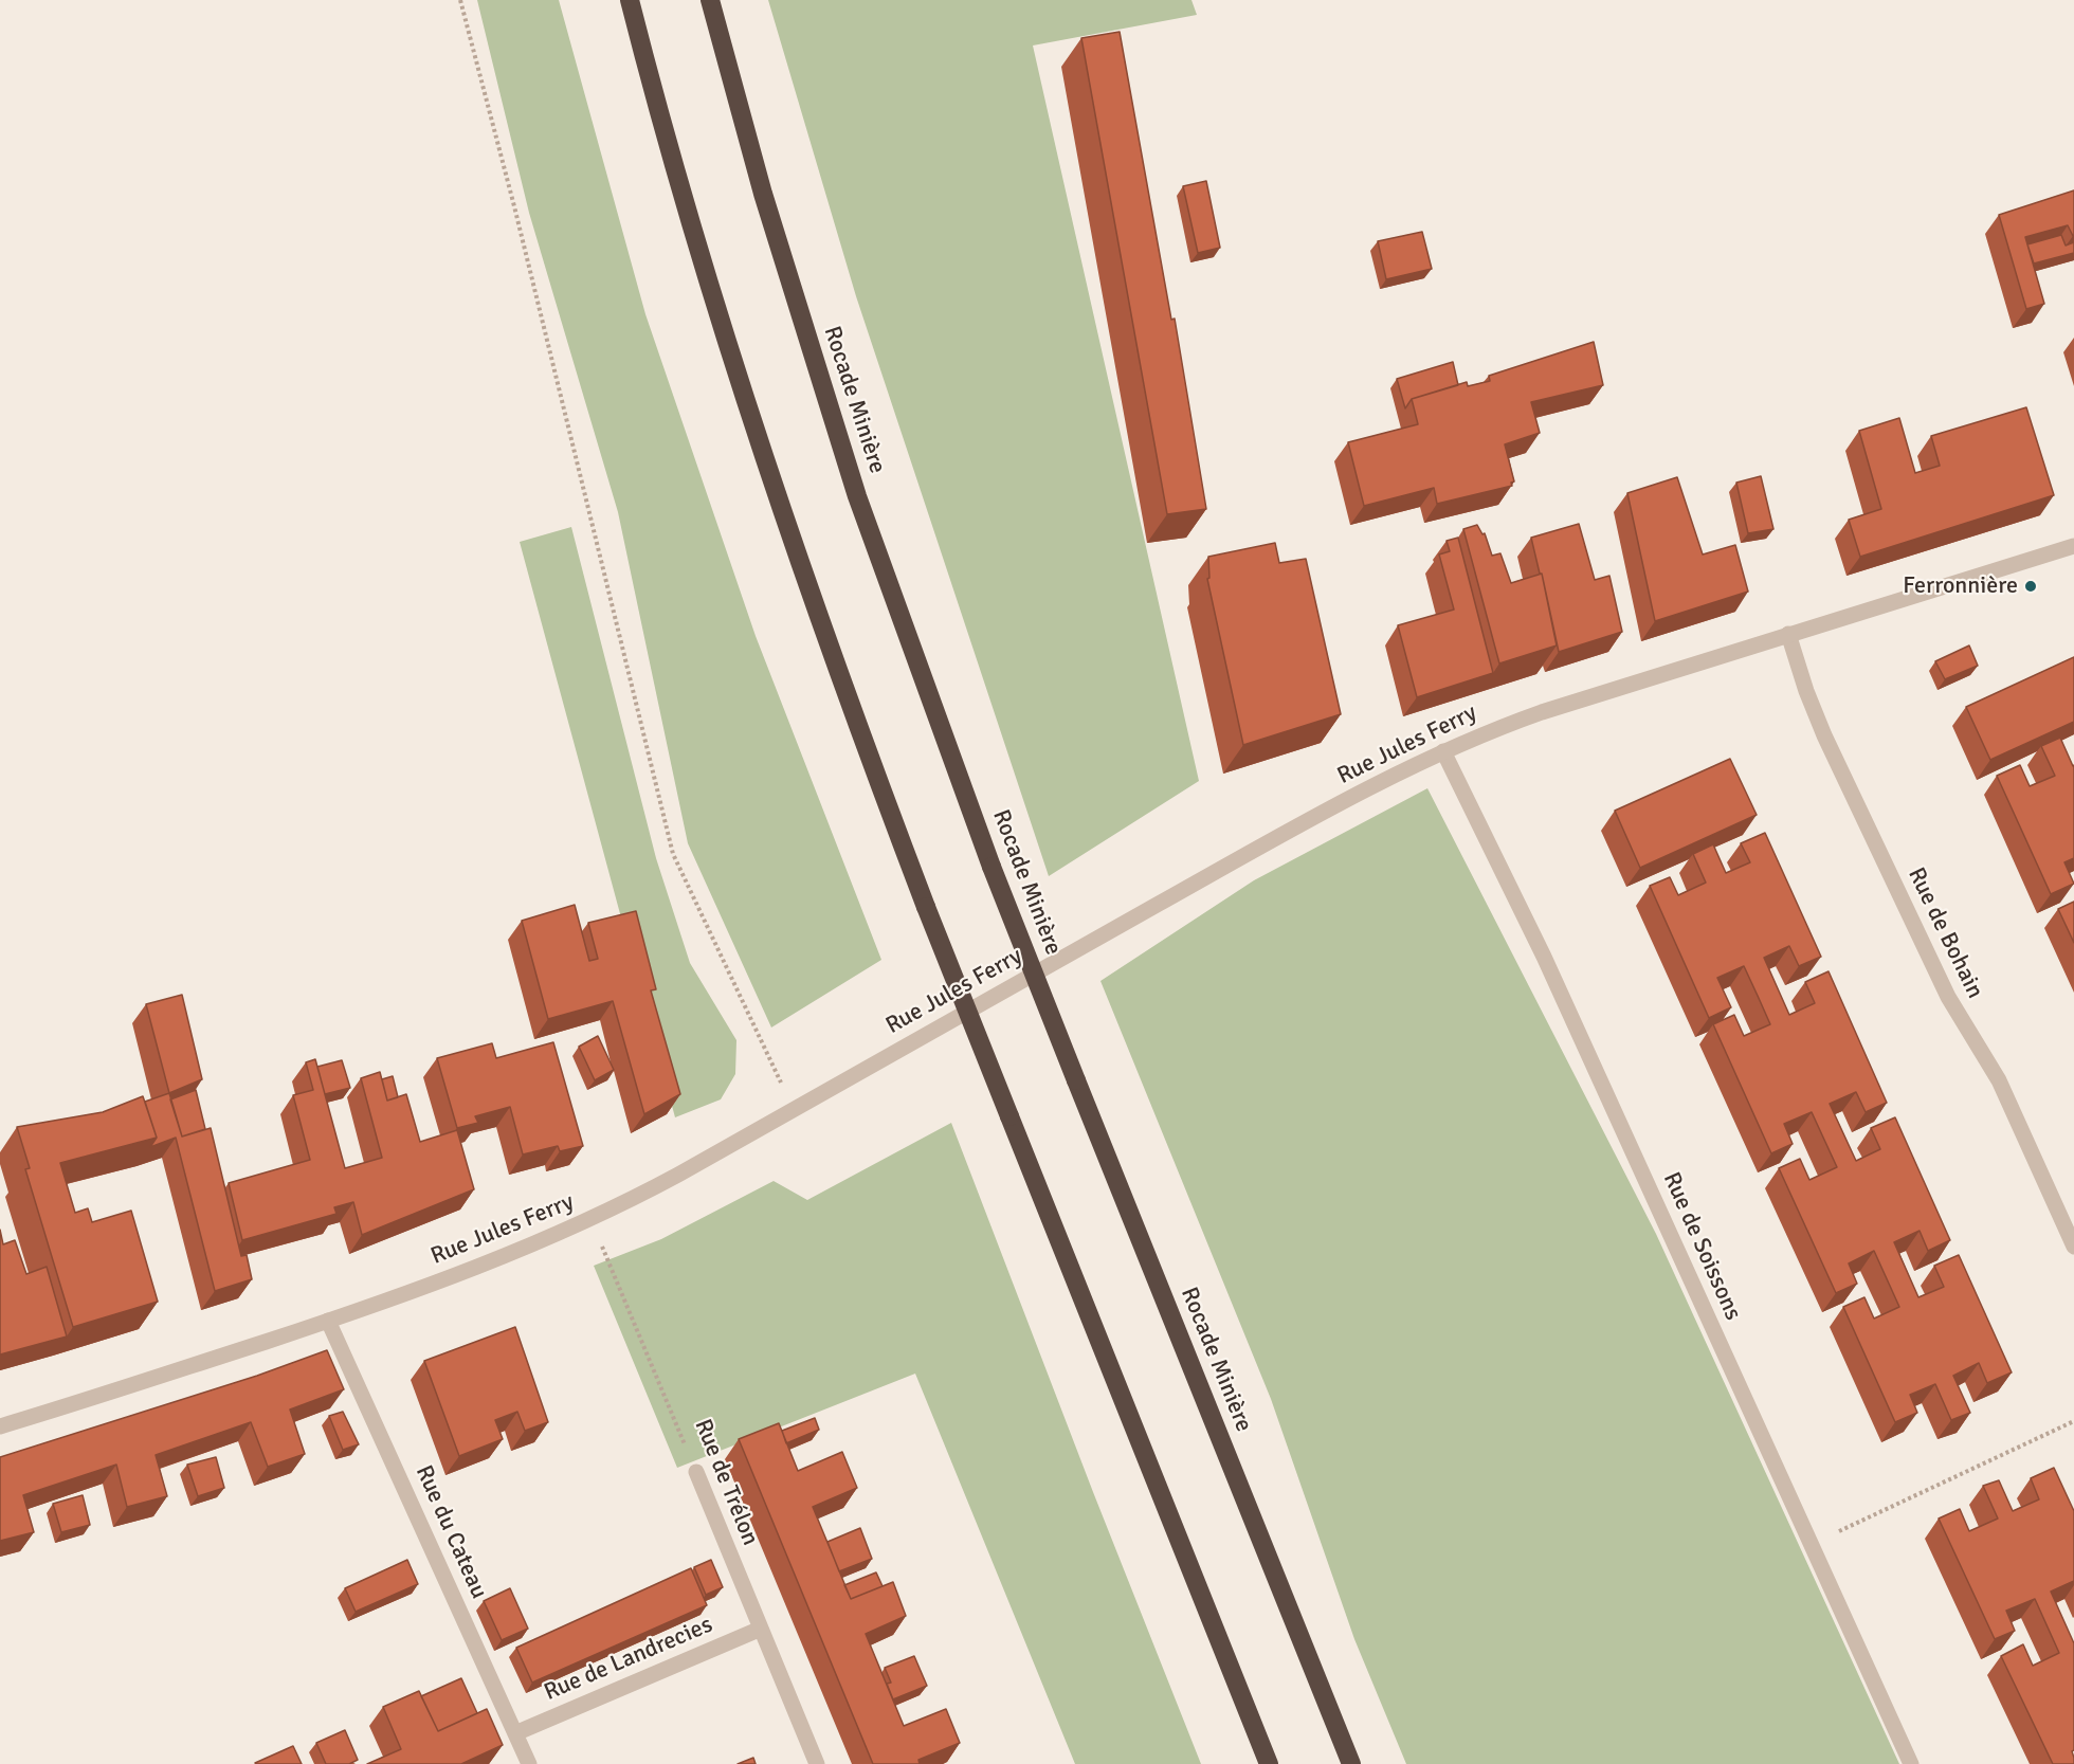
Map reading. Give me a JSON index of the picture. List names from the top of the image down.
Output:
{
  "streets": {
    "highway": ["Rocade Minière"],
    "street": [
      "Rue Jules Ferry",
      "Rue de Bohain",
      "Rue de Soissons",
      "Rue de Trélon",
      "Rue du Cateau",
      "Rue de Landrecies"
    ]
  },
  "crossings": [
    ["Rue Jules Ferry", "Rue de Bohain"],
    ["Rue Jules Ferry", "Rue de Soissons"],
    ["Rue Jules Ferry", "Rue de Trélon"],
    ["Rue Jules Ferry", "Rue du Cateau"],
    ["Rue de Trélon", "Rue de Landrecies"],
    ["Rue du Cateau", "Rue de Landrecies"]
  ],
  "places": ["Ferronnière"]
}
